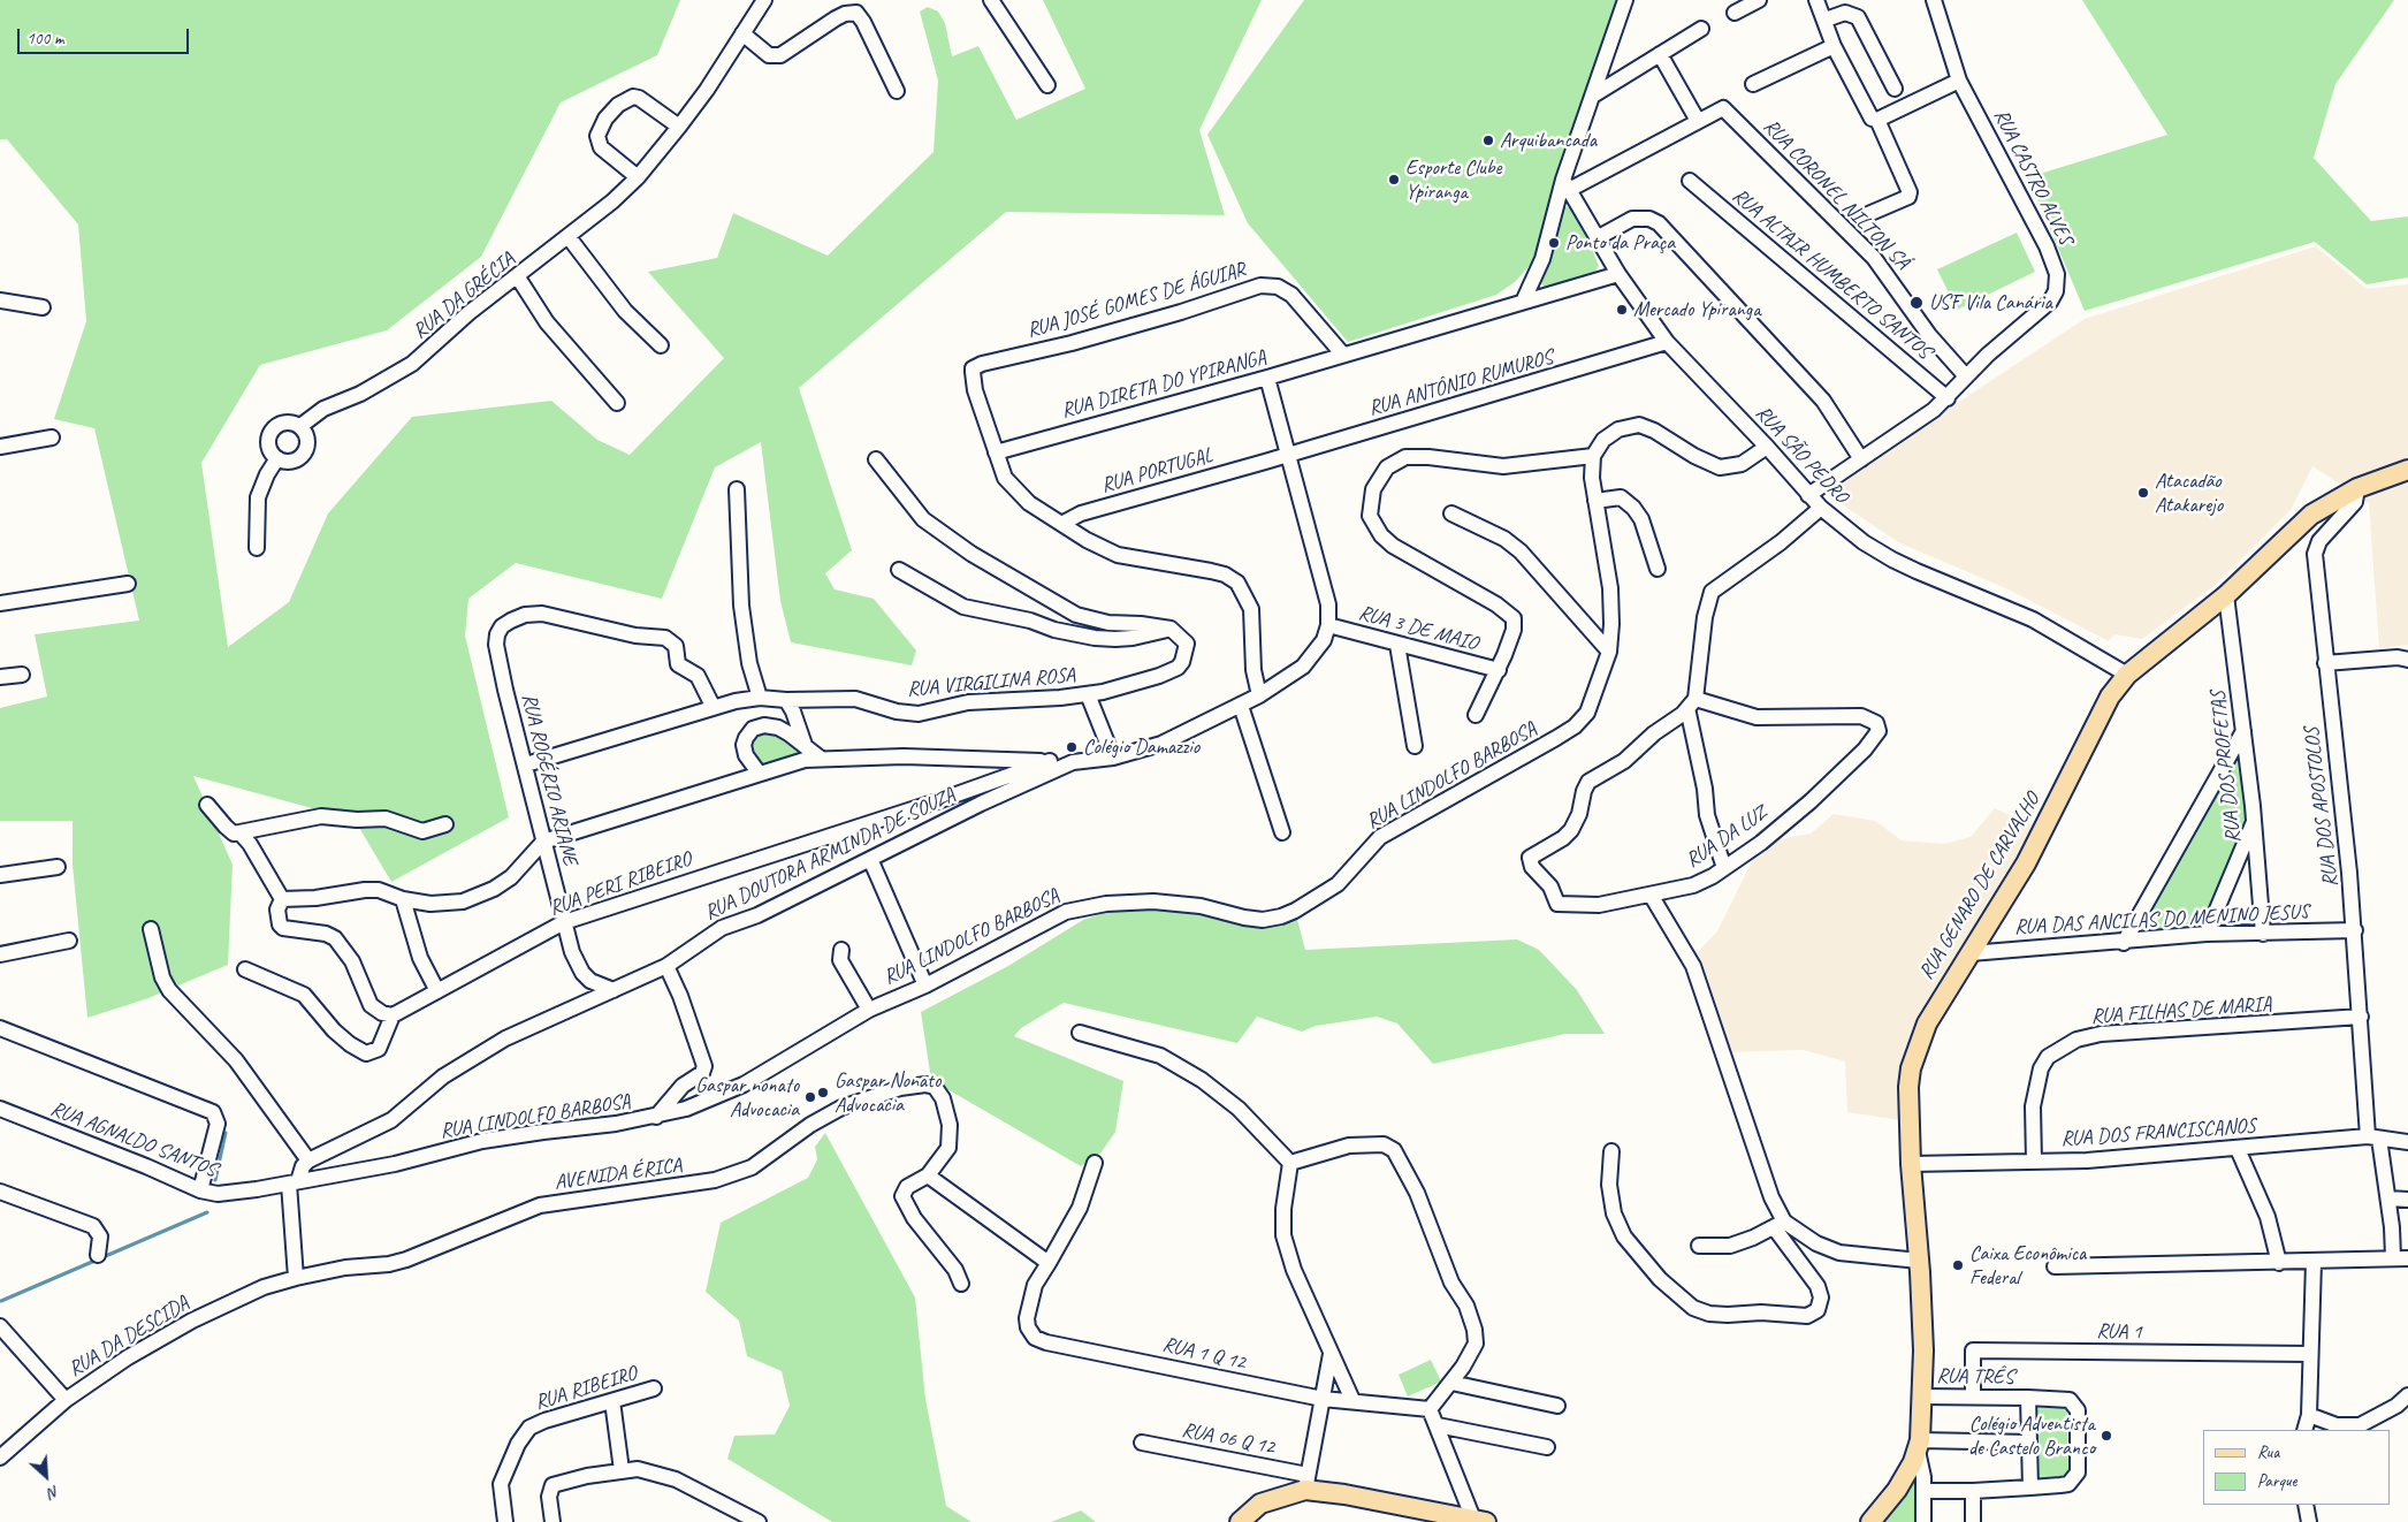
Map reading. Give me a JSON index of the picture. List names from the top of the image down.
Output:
{
  "streets": {
    "main road": ["RUA GENARO DE CARVALHO"],
    "street": [
      "RUA CASTRO ALVES",
      "RUA CORONEL NILTON SÁ",
      "RUA ALTAIR HUMBERTO SANTOS",
      "RUA DA GRÉCIA",
      "RUA JOSÉ GOMES DE ÁGUIAR",
      "RUA ANTÔNIO RUMUROS",
      "RUA DIRETA DO YPIRANGA",
      "RUA SÃO PEDRO",
      "RUA PORTUGAL",
      "RUA 3 DE MAIO",
      "RUA VIRGILINA ROSA",
      "RUA DOS PROFETAS",
      "RUA LINDOLFO BARBOSA",
      "RUA ROGÉRIO ARIANE",
      "RUA DOS APOSTOLOS",
      "RUA DA LUZ",
      "RUA DOUTORA ARMINDA DE SOUZA",
      "RUA PERI RIBEIRO",
      "RUA DAS ANCILAS DO MENINO JESUS",
      "RUA FILHAS DE MARIA",
      "RUA DOS FRANCISCANOS",
      "RUA AGNALDO SANTOS",
      "AVENIDA ÉRICA",
      "RUA 1",
      "RUA DA DESCIDA",
      "RUA 1 Q 12",
      "RUA TRÊS",
      "RUA RIBEIRO",
      "RUA 06 Q 12"
    ]
  },
  "crossings": [
    ["RUA CASTRO ALVES", "RUA CORONEL NILTON SÁ"],
    ["RUA JOSÉ GOMES DE ÁGUIAR", "RUA DIRETA DO YPIRANGA"],
    ["RUA ANTÔNIO RUMUROS", "RUA SÃO PEDRO"],
    ["RUA ANTÔNIO RUMUROS", "RUA PORTUGAL"],
    ["RUA DIRETA DO YPIRANGA", "RUA SÃO PEDRO"],
    ["RUA SÃO PEDRO", "RUA GENARO DE CARVALHO"],
    ["RUA 3 DE MAIO", "RUA LINDOLFO BARBOSA"],
    ["RUA 3 DE MAIO", "RUA DOUTORA ARMINDA DE SOUZA"],
    ["RUA VIRGILINA ROSA", "RUA ROGÉRIO ARIANE"],
    ["RUA DOS PROFETAS", "RUA GENARO DE CARVALHO"],
    ["RUA DOS PROFETAS", "RUA DAS ANCILAS DO MENINO JESUS"],
    ["RUA LINDOLFO BARBOSA", "RUA AGNALDO SANTOS"],
    ["RUA ROGÉRIO ARIANE", "RUA DOUTORA ARMINDA DE SOUZA"],
    ["RUA ROGÉRIO ARIANE", "RUA PERI RIBEIRO"],
    ["RUA DOS APOSTOLOS", "RUA GENARO DE CARVALHO"],
    ["RUA DOS APOSTOLOS", "RUA DAS ANCILAS DO MENINO JESUS"],
    ["RUA DOS APOSTOLOS", "RUA FILHAS DE MARIA"],
    ["RUA DOS APOSTOLOS", "RUA DOS FRANCISCANOS"],
    ["RUA GENARO DE CARVALHO", "RUA DAS ANCILAS DO MENINO JESUS"],
    ["RUA GENARO DE CARVALHO", "RUA DOS FRANCISCANOS"],
    ["RUA GENARO DE CARVALHO", "RUA TRÊS"],
    ["RUA FILHAS DE MARIA", "RUA DOS FRANCISCANOS"],
    ["AVENIDA ÉRICA", "RUA DA DESCIDA"],
    ["RUA 1", "RUA TRÊS"]
  ],
  "places": [
    "Arquibancada",
    "Esporte Clube Ypiranga",
    "Ponto da Praça",
    "USF Vila Canária",
    "Mercado Ypiranga",
    "Atacadão Atakarejo",
    "Colégio Damazzio",
    "Gaspar Nonato Advocacia",
    "Gaspar nonato Advocacia",
    "Caixa Econômica Federal",
    "Colégio Adventista de Castelo Branco"
  ],
  "legend": ["Rua", "Parque"],
  "scale_bar": "100 m",
  "north": "bottom right"
}
